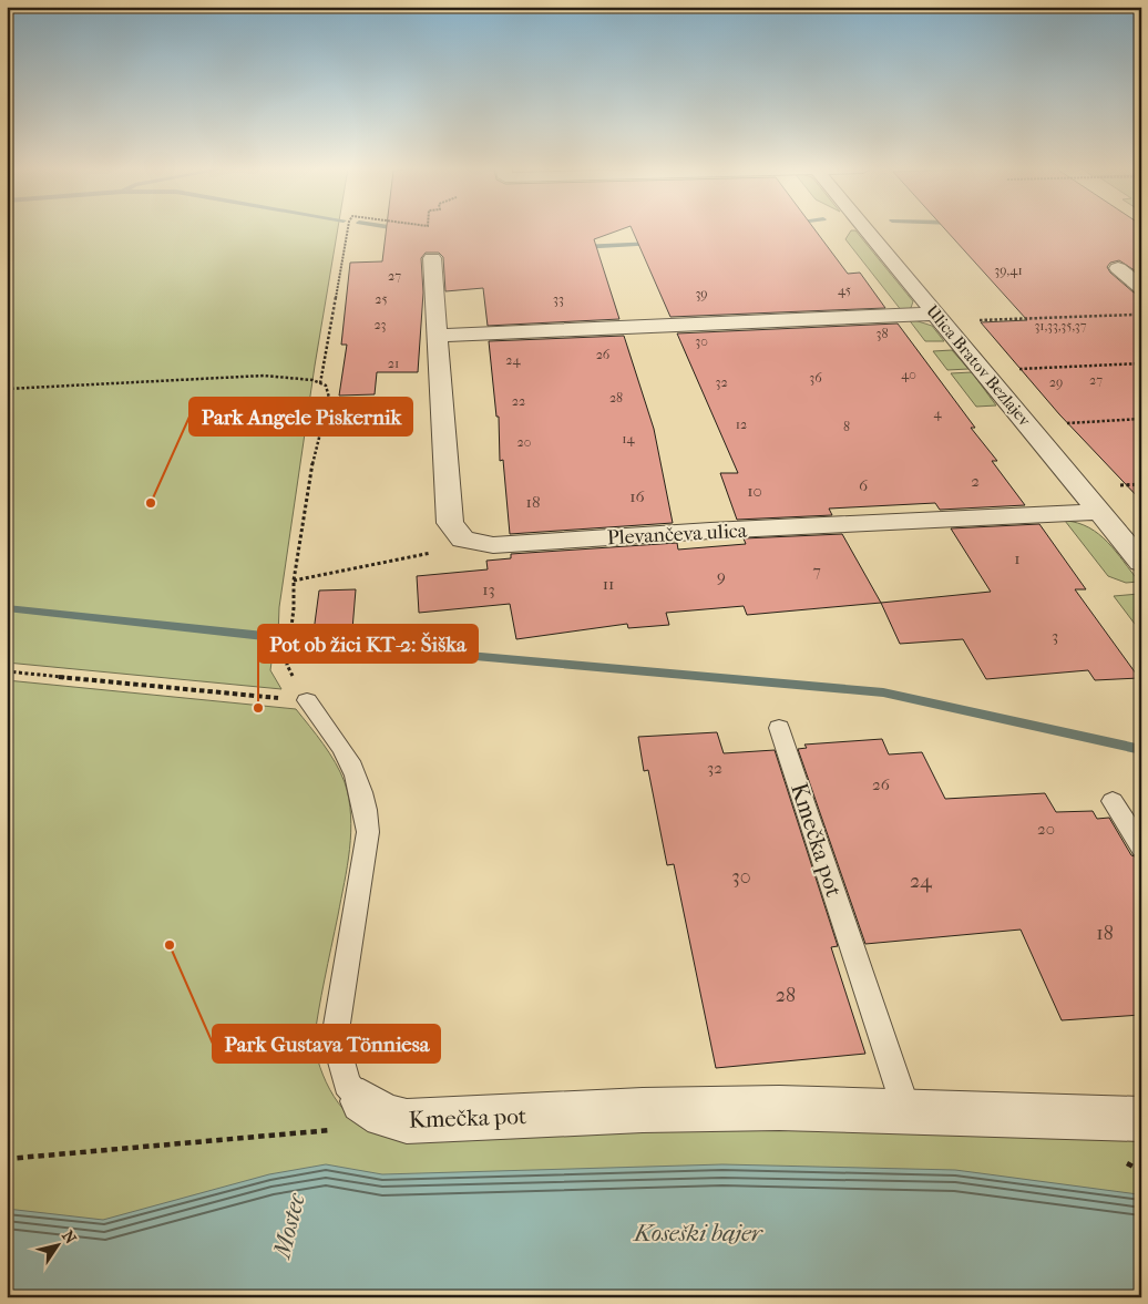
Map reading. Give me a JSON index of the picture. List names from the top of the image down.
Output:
{
  "streets": {
    "street": ["Ulica Bratov Bezlajev", "Plevančeva ulica", "Kmečka pot"]
  },
  "crossings": [
    ["Ulica Bratov Bezlajev", "Plevančeva ulica"]
  ],
  "water": ["Mostec", "Koseški bajer"],
  "places": ["Park Angele Piskernik", "Pot ob žici KT-2: Šiška", "Park Gustava Tönniesa"],
  "house_numbers": [
    "39,41",
    "27",
    "45",
    "39",
    "25",
    "33",
    "23",
    "31,33,35,37",
    "38",
    "30",
    "26",
    "24",
    "21",
    "40",
    "36",
    "27",
    "32",
    "29",
    "28",
    "22",
    "4",
    "12",
    "8",
    "14",
    "20",
    "2",
    "6",
    "10",
    "16",
    "18",
    "1",
    "7",
    "9",
    "11",
    "13",
    "3",
    "32",
    "26",
    "20",
    "30",
    "24",
    "18",
    "28"
  ],
  "north": "top right"
}
